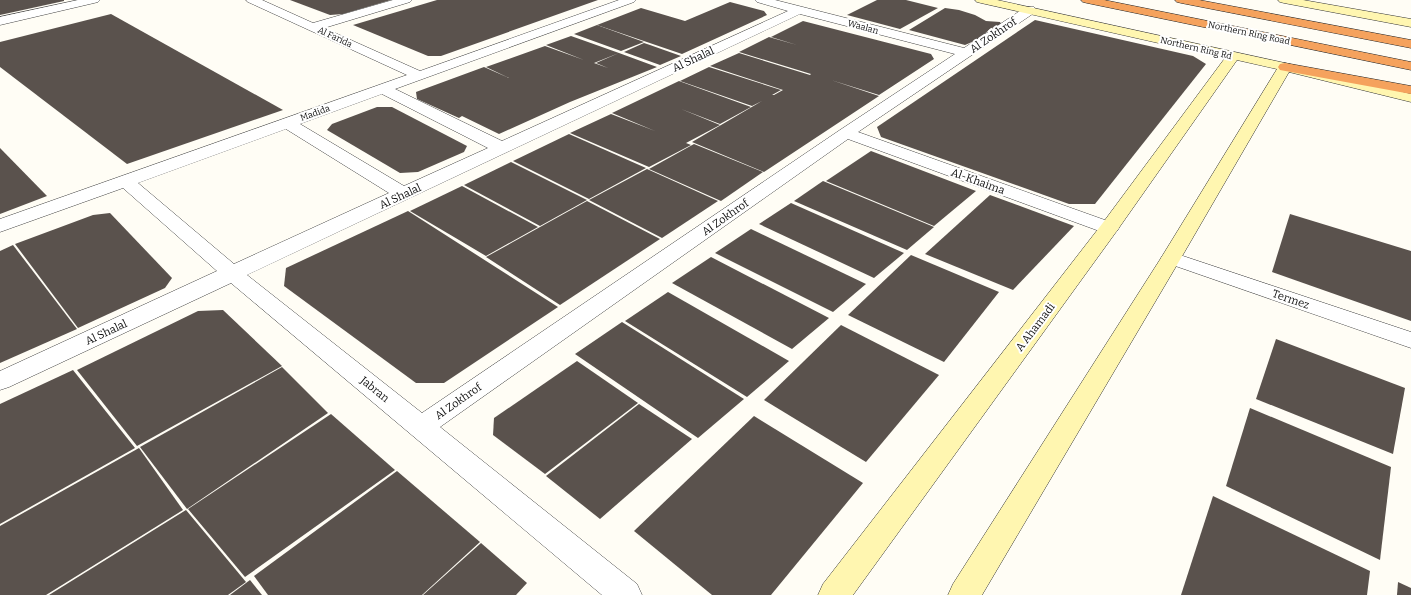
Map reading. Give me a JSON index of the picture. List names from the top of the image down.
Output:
{
  "streets": {
    "highway": ["Northern Ring Road"],
    "street": [
      "Waalan",
      "Al Zokhrof",
      "Al Farida",
      "Northern Ring Rd",
      "Al Shalal",
      "Madida",
      "Al-Khaima",
      "Termez",
      "A Ahamadi",
      "Jabran"
    ]
  },
  "crossings": [
    ["Waalan", "Al Zokhrof"],
    ["Waalan", "Al Shalal"],
    ["Al Zokhrof", "Northern Ring Rd"],
    ["Al Zokhrof", "Al-Khaima"],
    ["Al Zokhrof", "Jabran"],
    ["Al Farida", "Madida"],
    ["Northern Ring Rd", "A Ahamadi"],
    ["Al Shalal", "Jabran"],
    ["Madida", "Jabran"],
    ["Al-Khaima", "A Ahamadi"]
  ]
}
